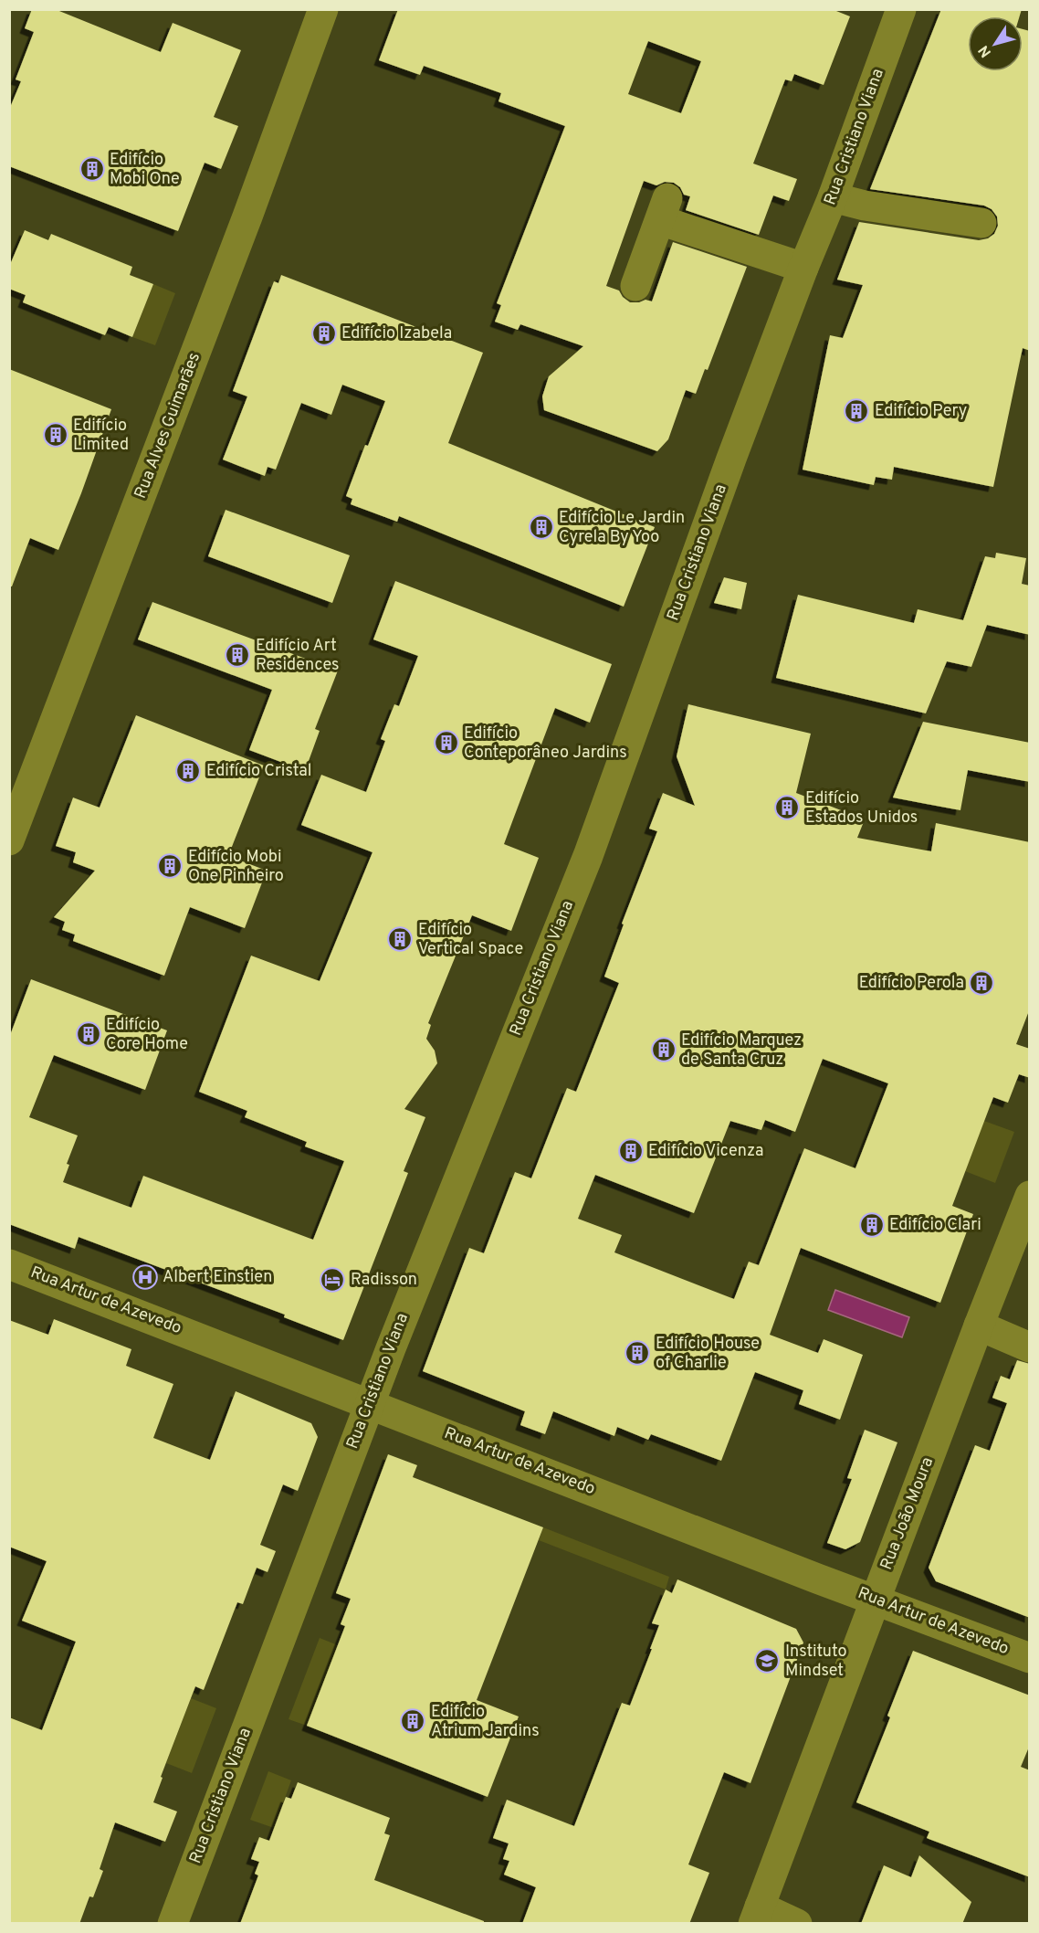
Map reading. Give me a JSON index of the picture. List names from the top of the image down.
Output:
{
  "streets": {
    "street": [
      "Rua Cristiano Viana",
      "Rua Alves Guimarães",
      "Rua Artur de Azevedo",
      "Rua João Moura"
    ]
  },
  "crossings": [
    ["Rua Cristiano Viana", "Rua Artur de Azevedo"],
    ["Rua Artur de Azevedo", "Rua João Moura"]
  ],
  "places": {
    "building": [
      "Edifício Mobi One",
      "Edifício Izabela",
      "Edifício Pery",
      "Edifício Limited",
      "Edifício Le Jardin Cyrela By Yoo",
      "Edifício Art Residences",
      "Edifício Conteporâneo Jardins",
      "Edifício Cristal",
      "Edifício Estados Unidos",
      "Edifício Mobi One Pinheiro",
      "Edifício Vertical Space",
      "Edifício Perola",
      "Edifício Core Home",
      "Edifício Marquez de Santa Cruz",
      "Edifício Vicenza",
      "Edifício Clari",
      "Edifício House of Charlie",
      "Edifício Atrium Jardins"
    ],
    "hospital": ["Albert Einstien"],
    "hotel": ["Radisson"],
    "school or university": ["Instituto Mindset"]
  },
  "north": "bottom left"
}
